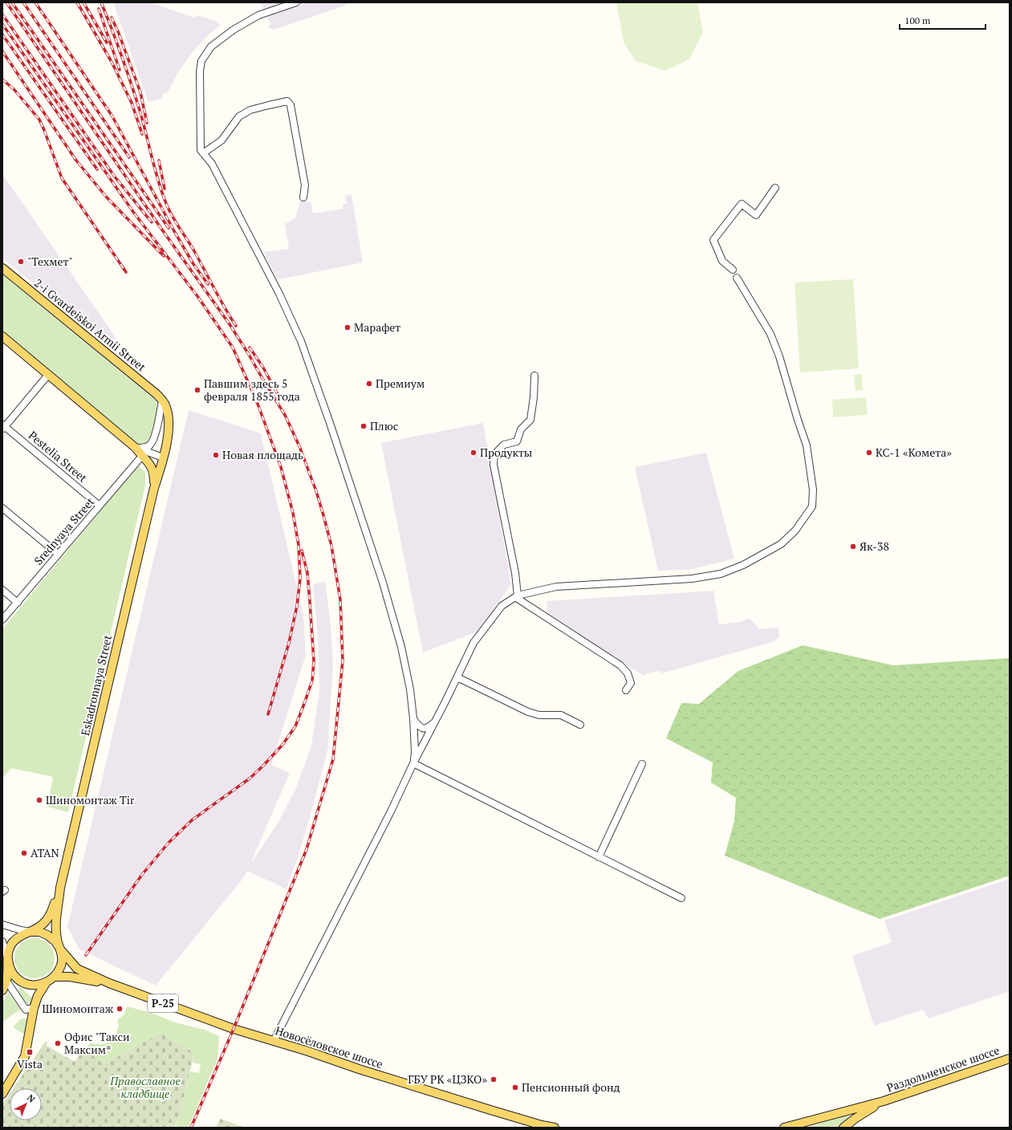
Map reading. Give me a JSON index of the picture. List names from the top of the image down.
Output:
{
  "streets": {
    "main road": [
      "2-i Gvardeiskoi Armii Street",
      "Eskadronnaya Street",
      "Р-25",
      "Новосёловское шоссе",
      "Раздольненское шоссе"
    ],
    "street": ["Pestelia Street", "Srednyaya Street"]
  },
  "crossings": [
    ["2-i Gvardeiskoi Armii Street", "Srednyaya Street"],
    ["Pestelia Street", "Srednyaya Street"]
  ],
  "parks": ["Православное кладбище"],
  "places": {
    "other": [
      "\"Техмет\"",
      "Марафет",
      "Премиум",
      "Павшим здесь 5 февраля 1855 года",
      "Плюс",
      "Продукты",
      "КС-1 «Комета»",
      "Новая площадь",
      "Як-38",
      "Шиномонтаж Tir",
      "ATAN",
      "Шиномонтаж",
      "Офис \"Такси Максим*",
      "ГБУ РК «ЦЗКО»",
      "Пенсионный фонд"
    ],
    "transit": ["Vista"]
  },
  "scale_bar": "100 m",
  "north": "top right"
}
